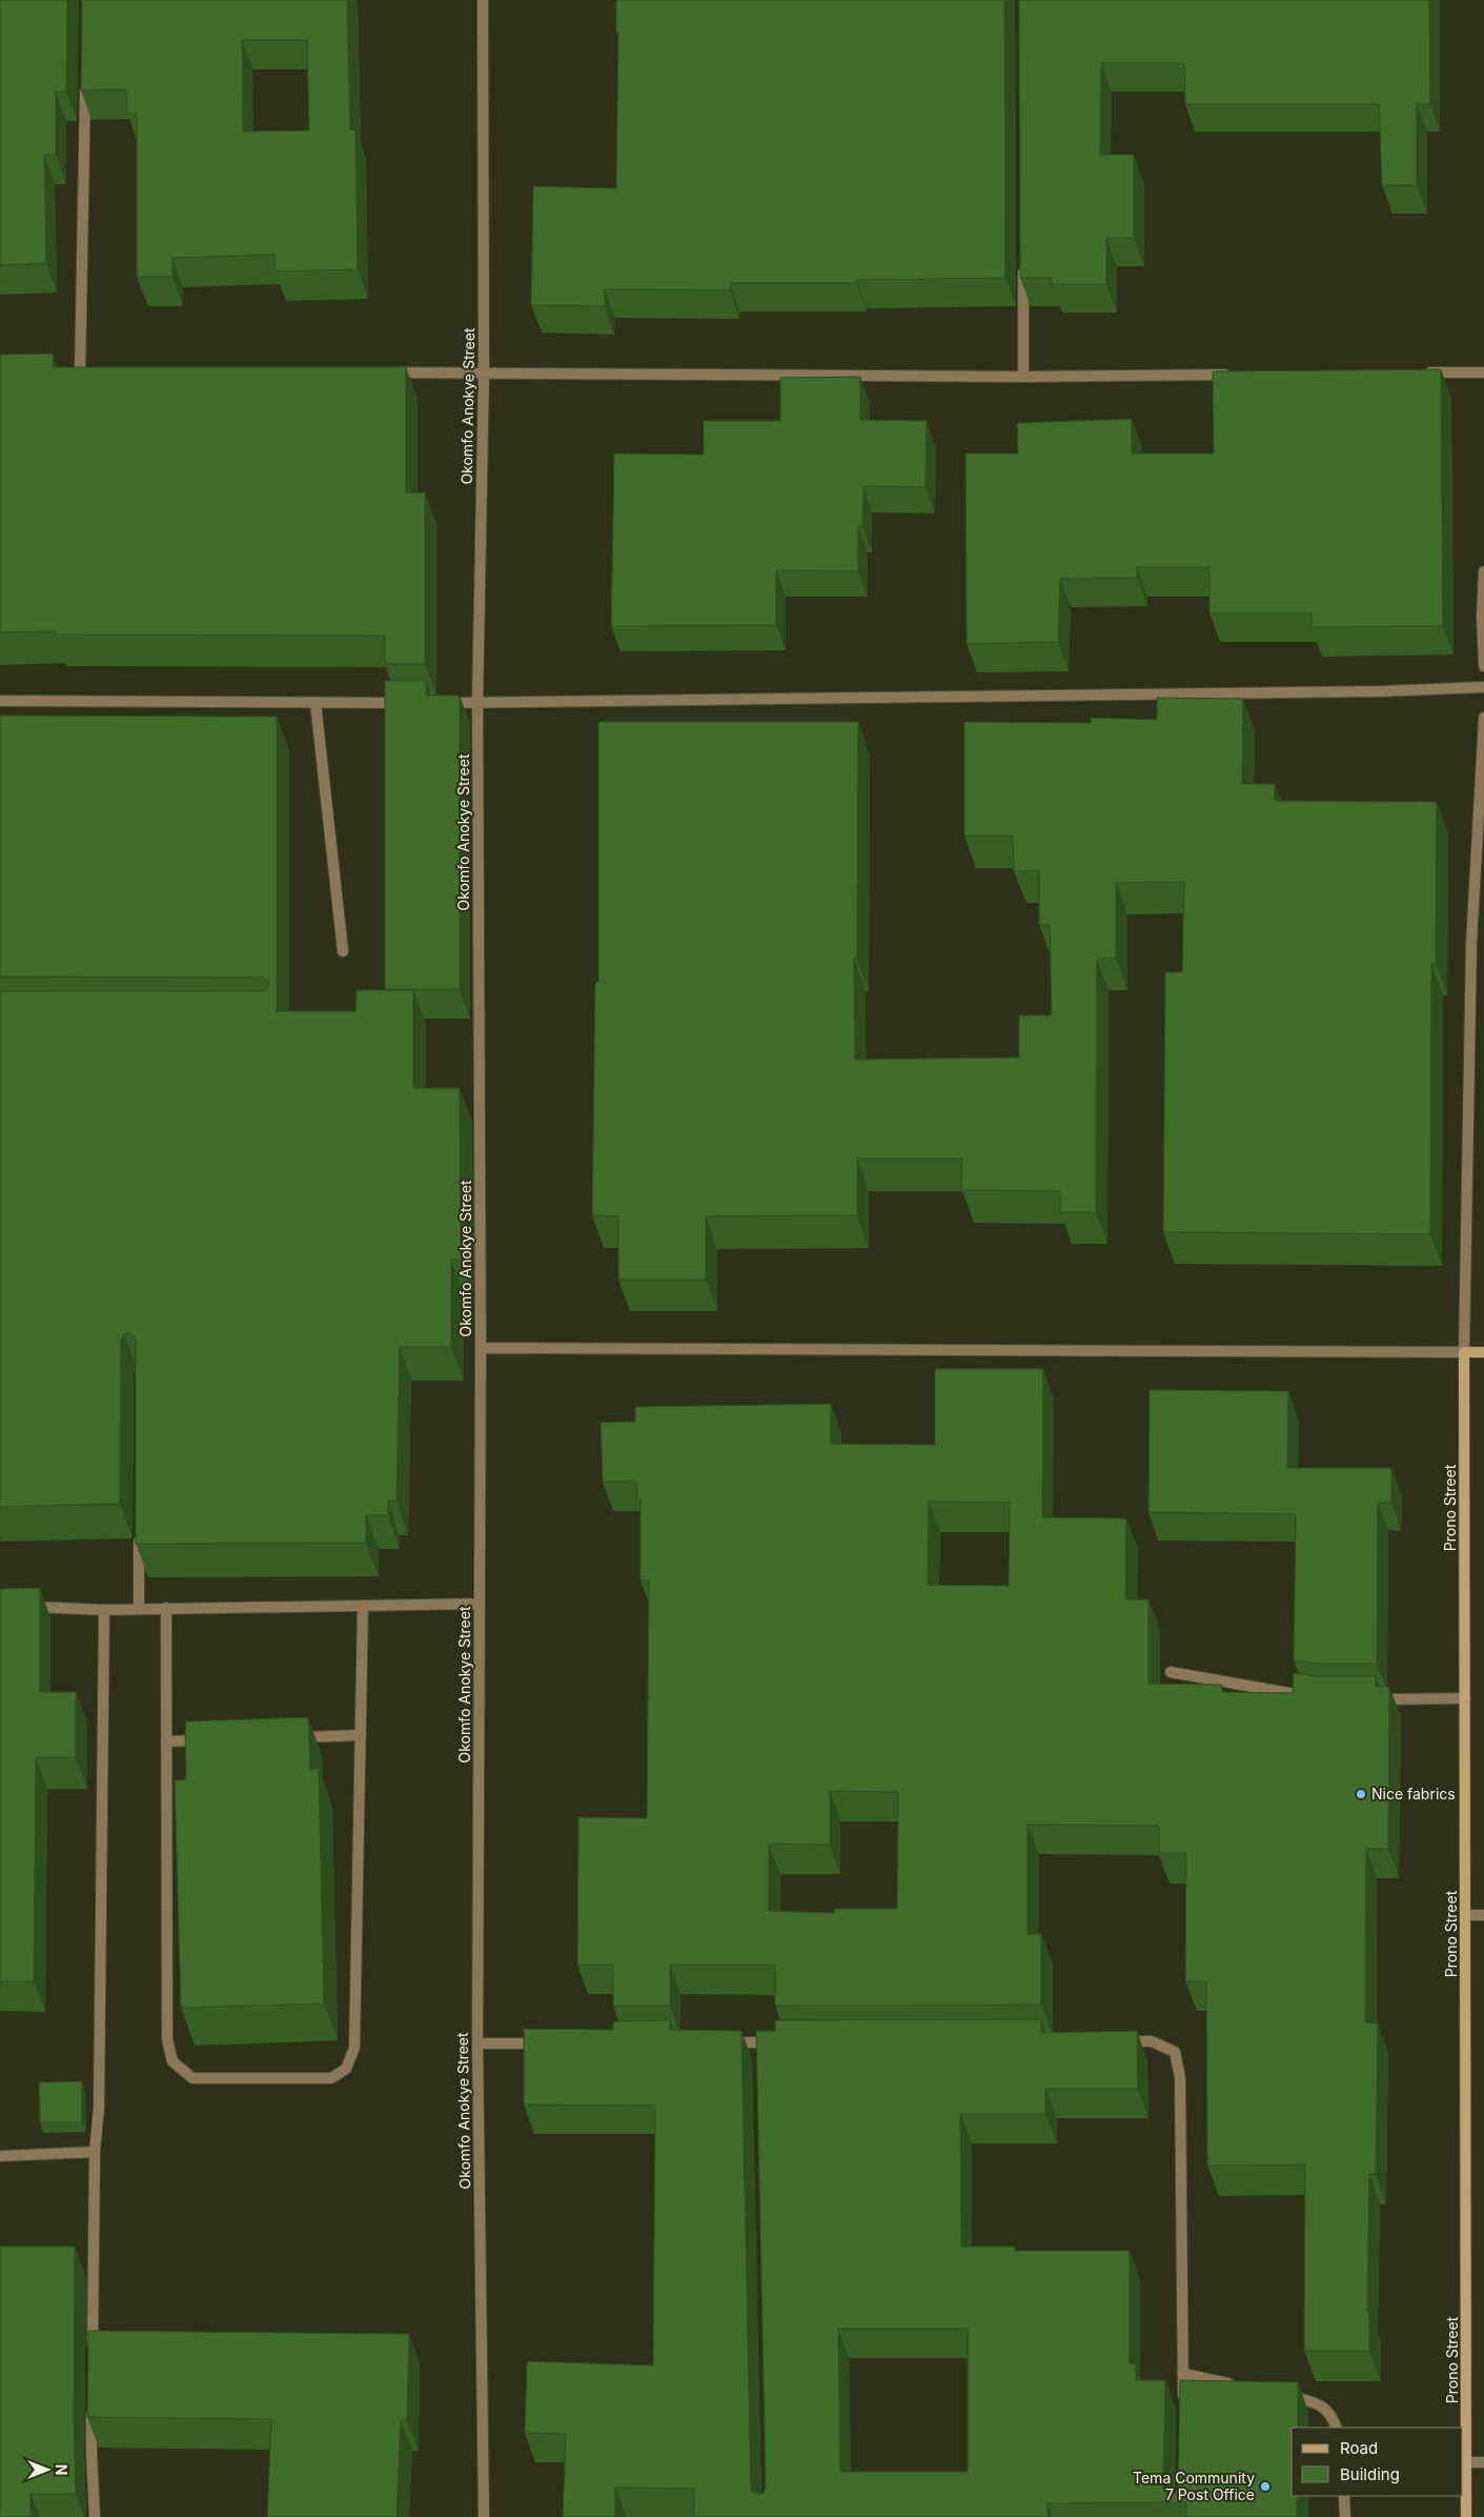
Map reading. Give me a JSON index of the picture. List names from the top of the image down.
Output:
{
  "streets": {
    "street": ["Okomfo Anokye Street", "Prono Street"]
  },
  "places": ["Nice fabrics", "Tema Community 7 Post Office"],
  "legend": ["Road", "Building"],
  "north": "right"
}
